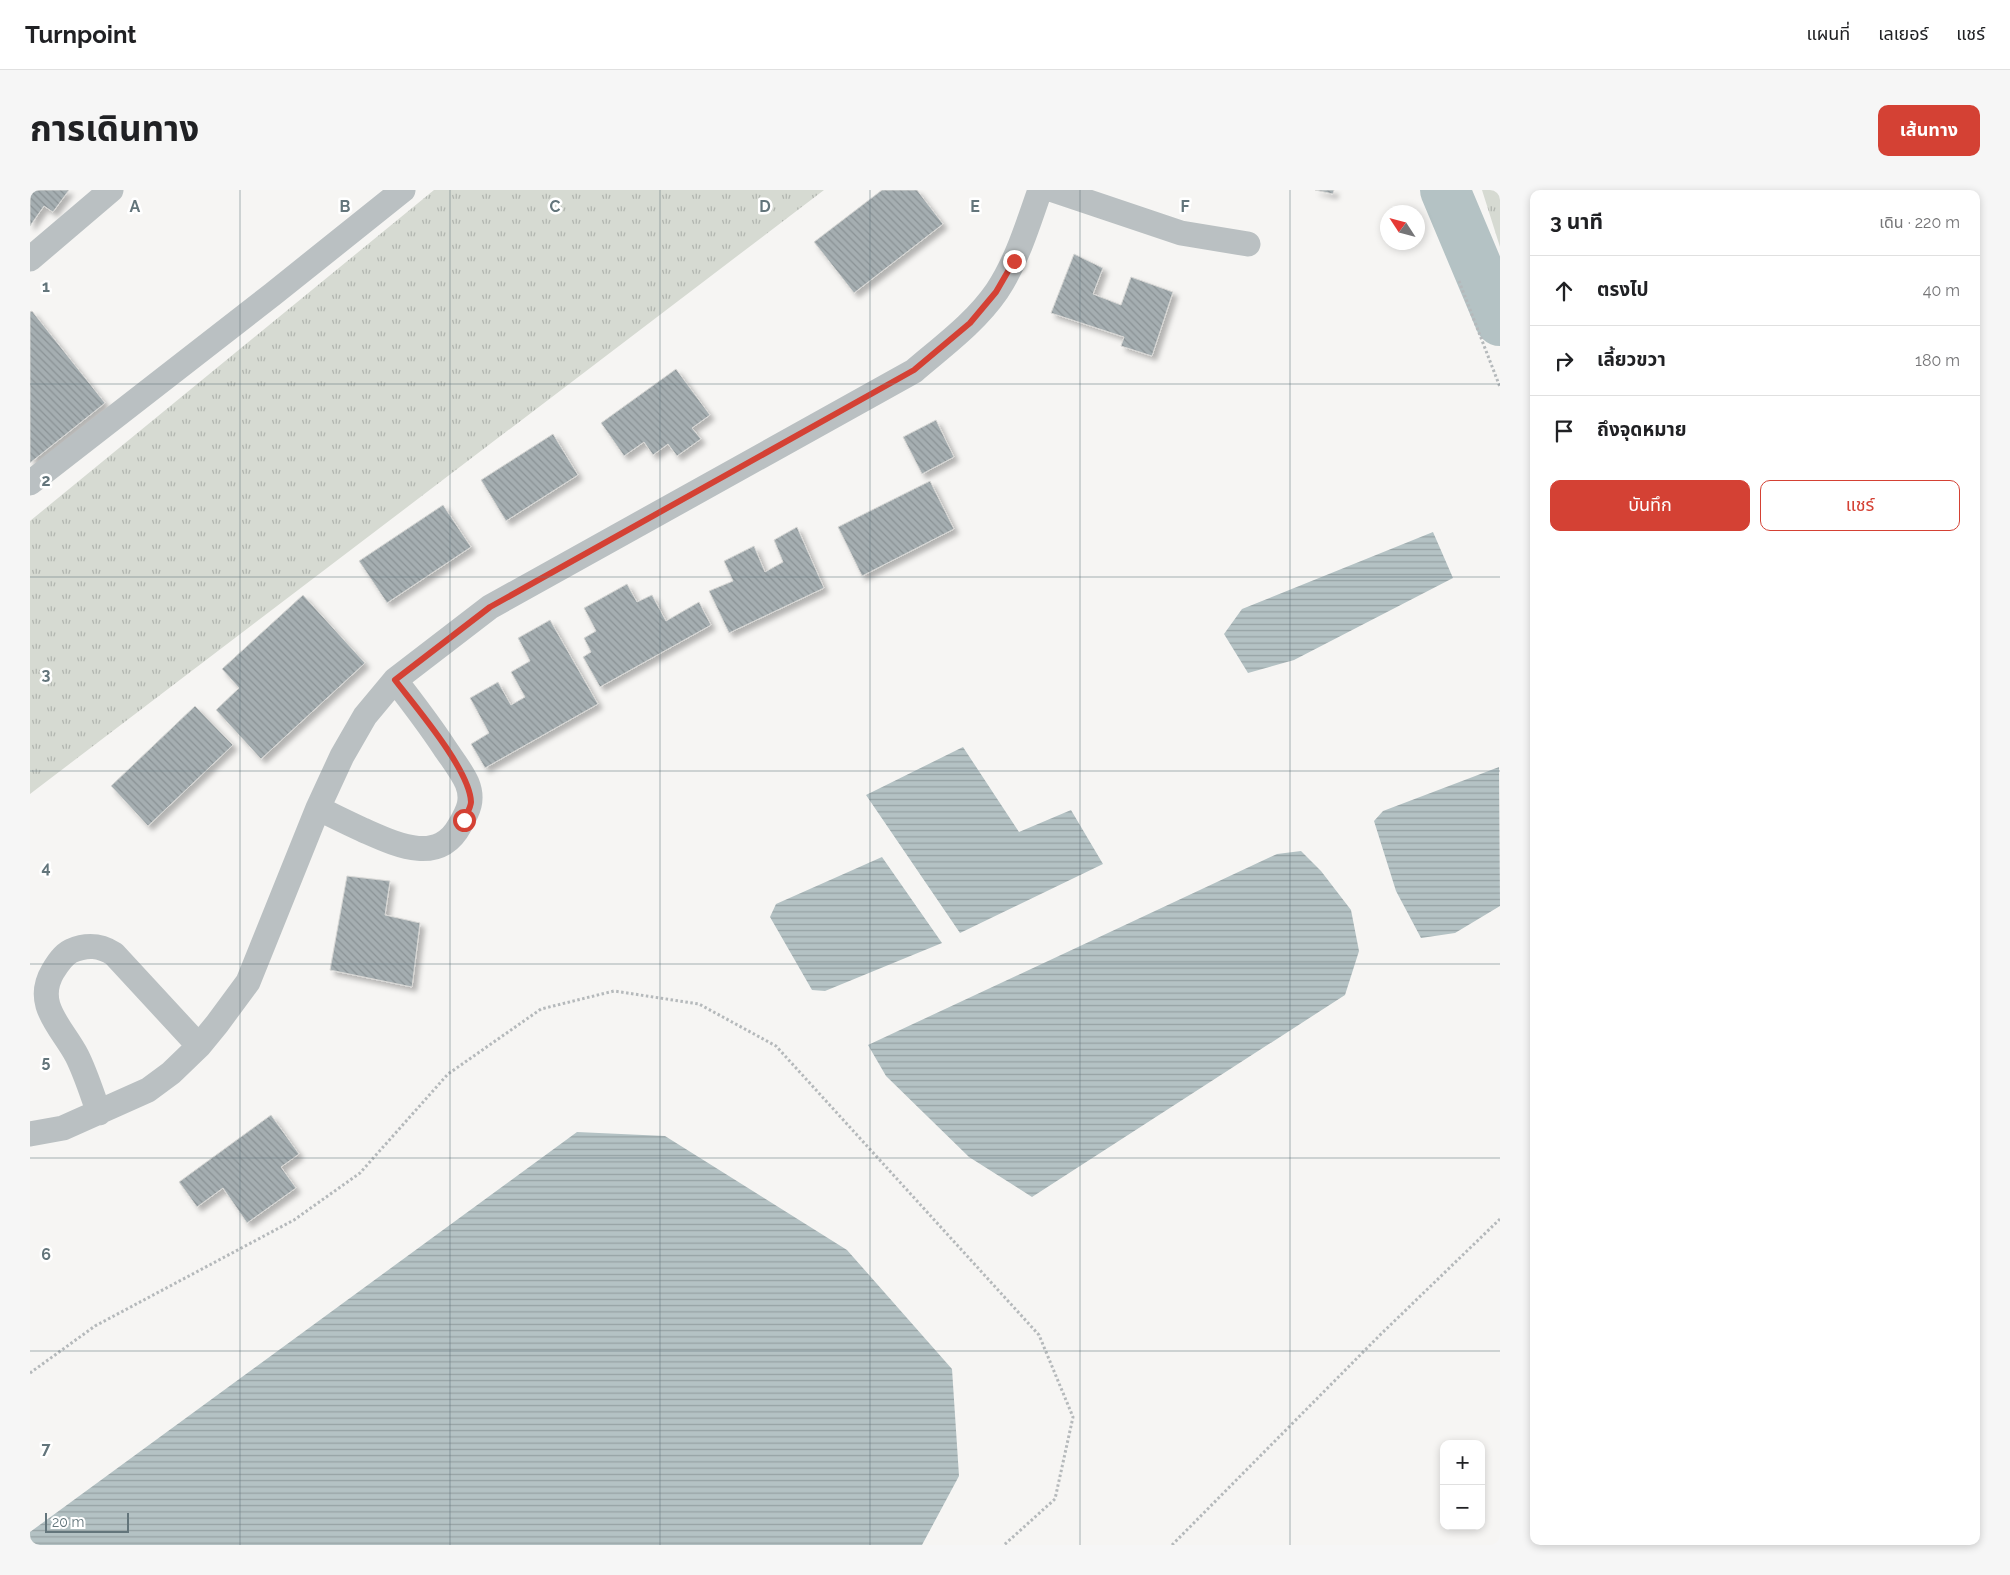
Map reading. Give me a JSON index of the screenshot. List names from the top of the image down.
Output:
{
  "scale_bar": "20 m",
  "north": "top left",
  "page": {
    "header": "Turnpoint",
    "nav": ["แผนที่", "เลเยอร์", "แชร์"],
    "title": "การเดินทาง",
    "buttons": [
      "เส้นทาง",
      ["บันทึก", "แชร์"]
    ],
    "heading": ["3 นาที", "เดิน · 220 m"],
    "list": [
      ["ตรงไป", "40 m"],
      ["เลี้ยวขวา", "180 m"],
      "ถึงจุดหมาย"
    ],
    "map_buttons": ["+", "−"],
    "scale": "20 m"
  },
  "grid": {
    "columns": [
      "A",
      "B",
      "C",
      "D",
      "E",
      "F"
    ],
    "rows": [
      "1",
      "2",
      "3",
      "4",
      "5",
      "6",
      "7"
    ]
  }
}
